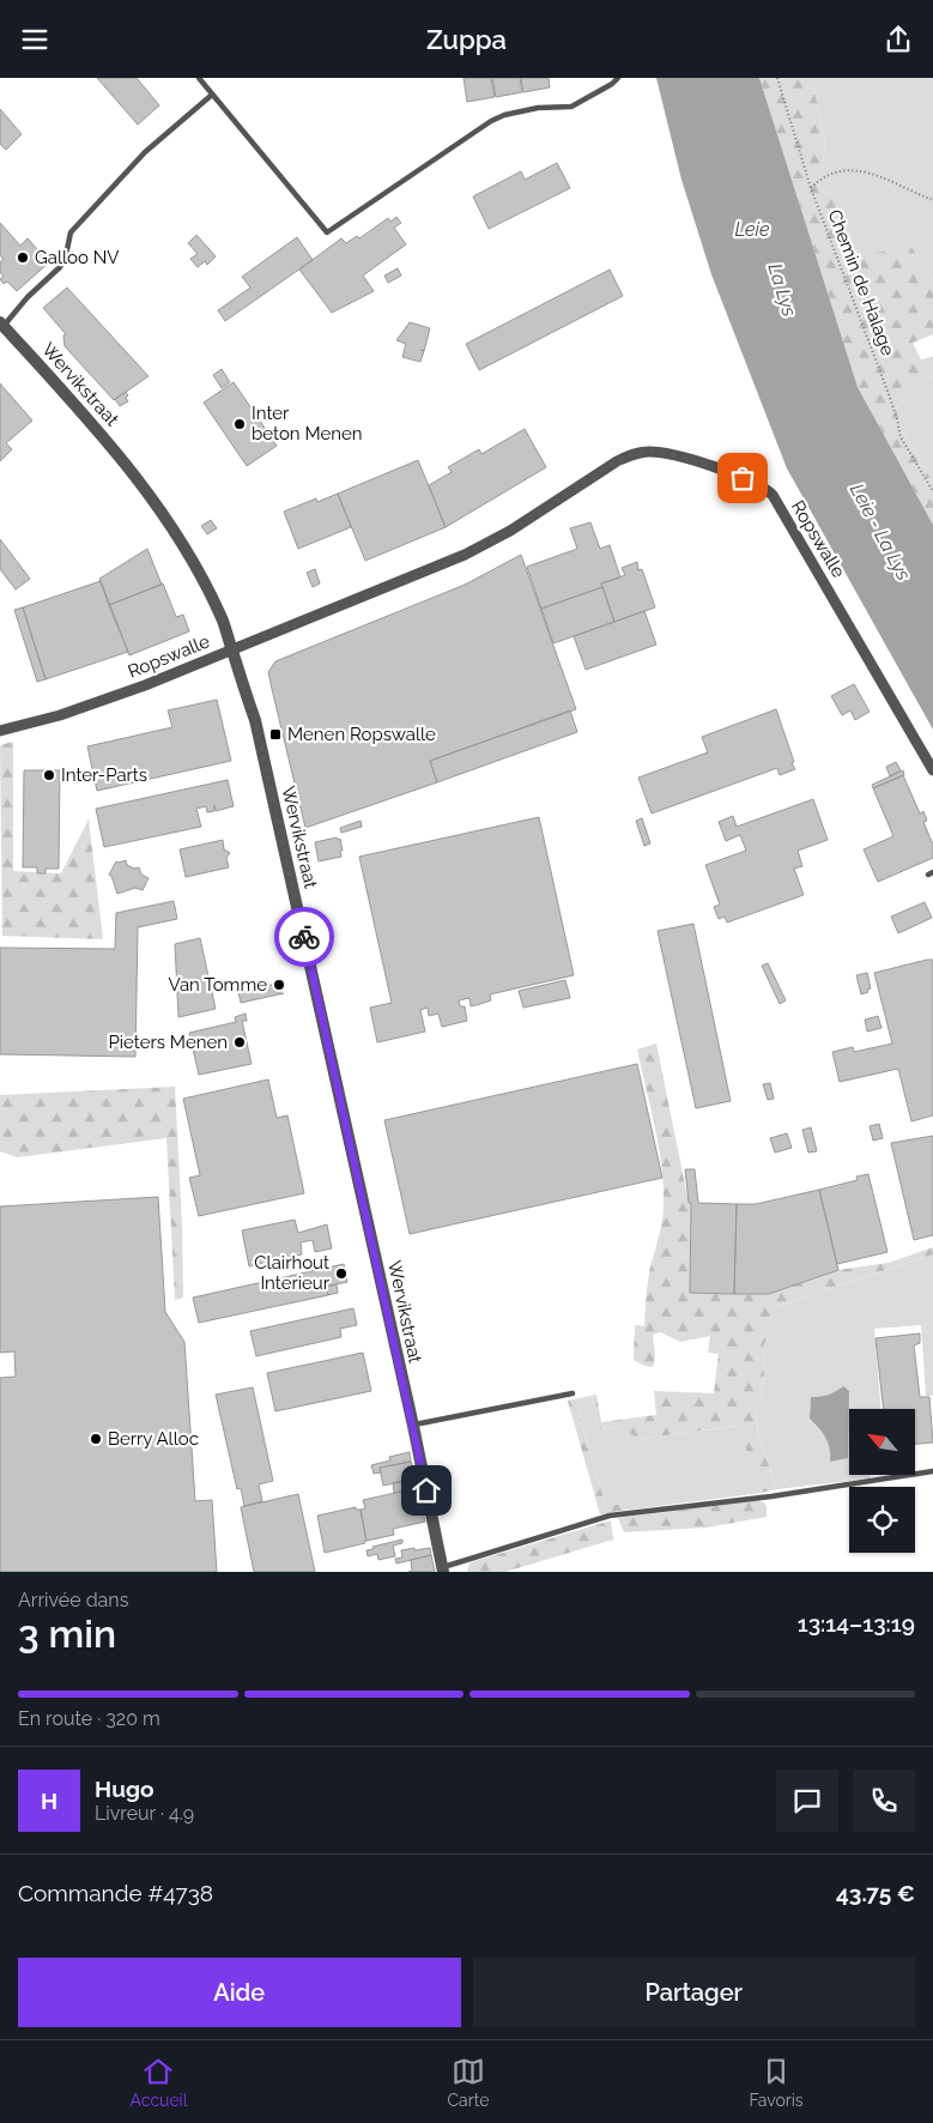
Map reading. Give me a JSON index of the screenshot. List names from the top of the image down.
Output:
{
  "streets": {
    "street": ["Wervikstraat", "Ropswalle"],
    "path": ["Chemin de Halage"]
  },
  "crossings": [
    ["Wervikstraat", "Ropswalle"]
  ],
  "water": ["Leie", "La Lys", "Leie - La Lys"],
  "places": {
    "other": [
      "Galloo NV",
      "Inter beton Menen",
      "Inter-Parts",
      "Van Tomme",
      "Pieters Menen",
      "Clairhout Interieur",
      "Berry Alloc"
    ],
    "transit": ["Menen Ropswalle"]
  },
  "north": "top left",
  "page": {
    "header": "Zuppa",
    "heading": ["3 min", "Arrivée dans", "13:14–13:19"],
    "panel": [
      "Hugo",
      "Livreur · 4.9",
      "Commande #4738",
      "43.75 €"
    ],
    "bar": "En route · 320 m",
    "round": "H",
    "buttons": ["Aide", "Partager"],
    "tabs": ["Accueil", "Carte", "Favoris"]
  }
}
